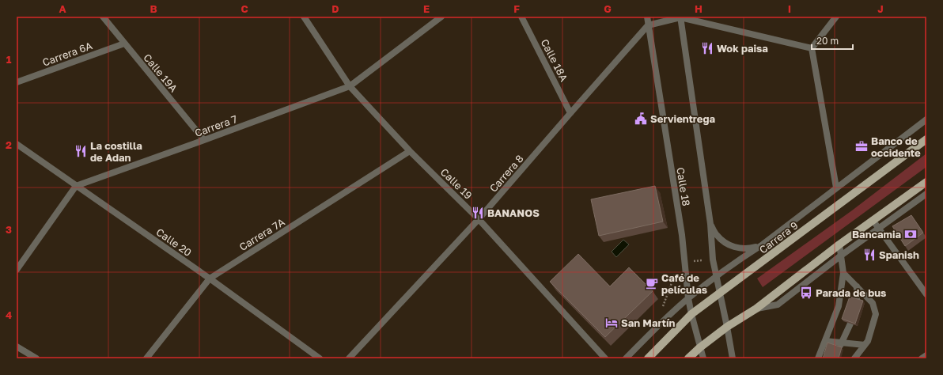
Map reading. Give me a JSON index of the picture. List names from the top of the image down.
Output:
{
  "streets": {
    "main road": ["Carrera 9"],
    "street": [
      "Carrera 6A",
      "Calle 18A",
      "Calle 19A",
      "Carrera 7",
      "Carrera 8",
      "Calle 19",
      "Calle 18",
      "Carrera 7A",
      "Calle 20"
    ]
  },
  "crossings": [
    ["Carrera 6A", "Calle 19A"],
    ["Calle 18A", "Carrera 8"],
    ["Calle 19A", "Carrera 7"],
    ["Carrera 7", "Calle 19"],
    ["Carrera 7", "Calle 20"],
    ["Carrera 8", "Calle 19"],
    ["Carrera 8", "Calle 18"],
    ["Calle 19", "Carrera 7A"],
    ["Calle 18", "Carrera 9"],
    ["Carrera 7A", "Calle 20"]
  ],
  "places": {
    "restaurant": [
      "Wok paisa",
      "La costilla de Adan",
      "BANANOS",
      "Spanish"
    ],
    "public building": ["Servientrega"],
    "office": ["Banco de occidente"],
    "bank": ["Bancamia"],
    "cafe": ["Café de películas"],
    "bus stop": ["Parada de bus"],
    "hotel": ["San Martín"]
  },
  "scale_bar": "20 m",
  "grid": {
    "columns": [
      "A",
      "B",
      "C",
      "D",
      "E",
      "F",
      "G",
      "H",
      "I",
      "J"
    ],
    "rows": [
      "1",
      "2",
      "3",
      "4"
    ]
  }
}
